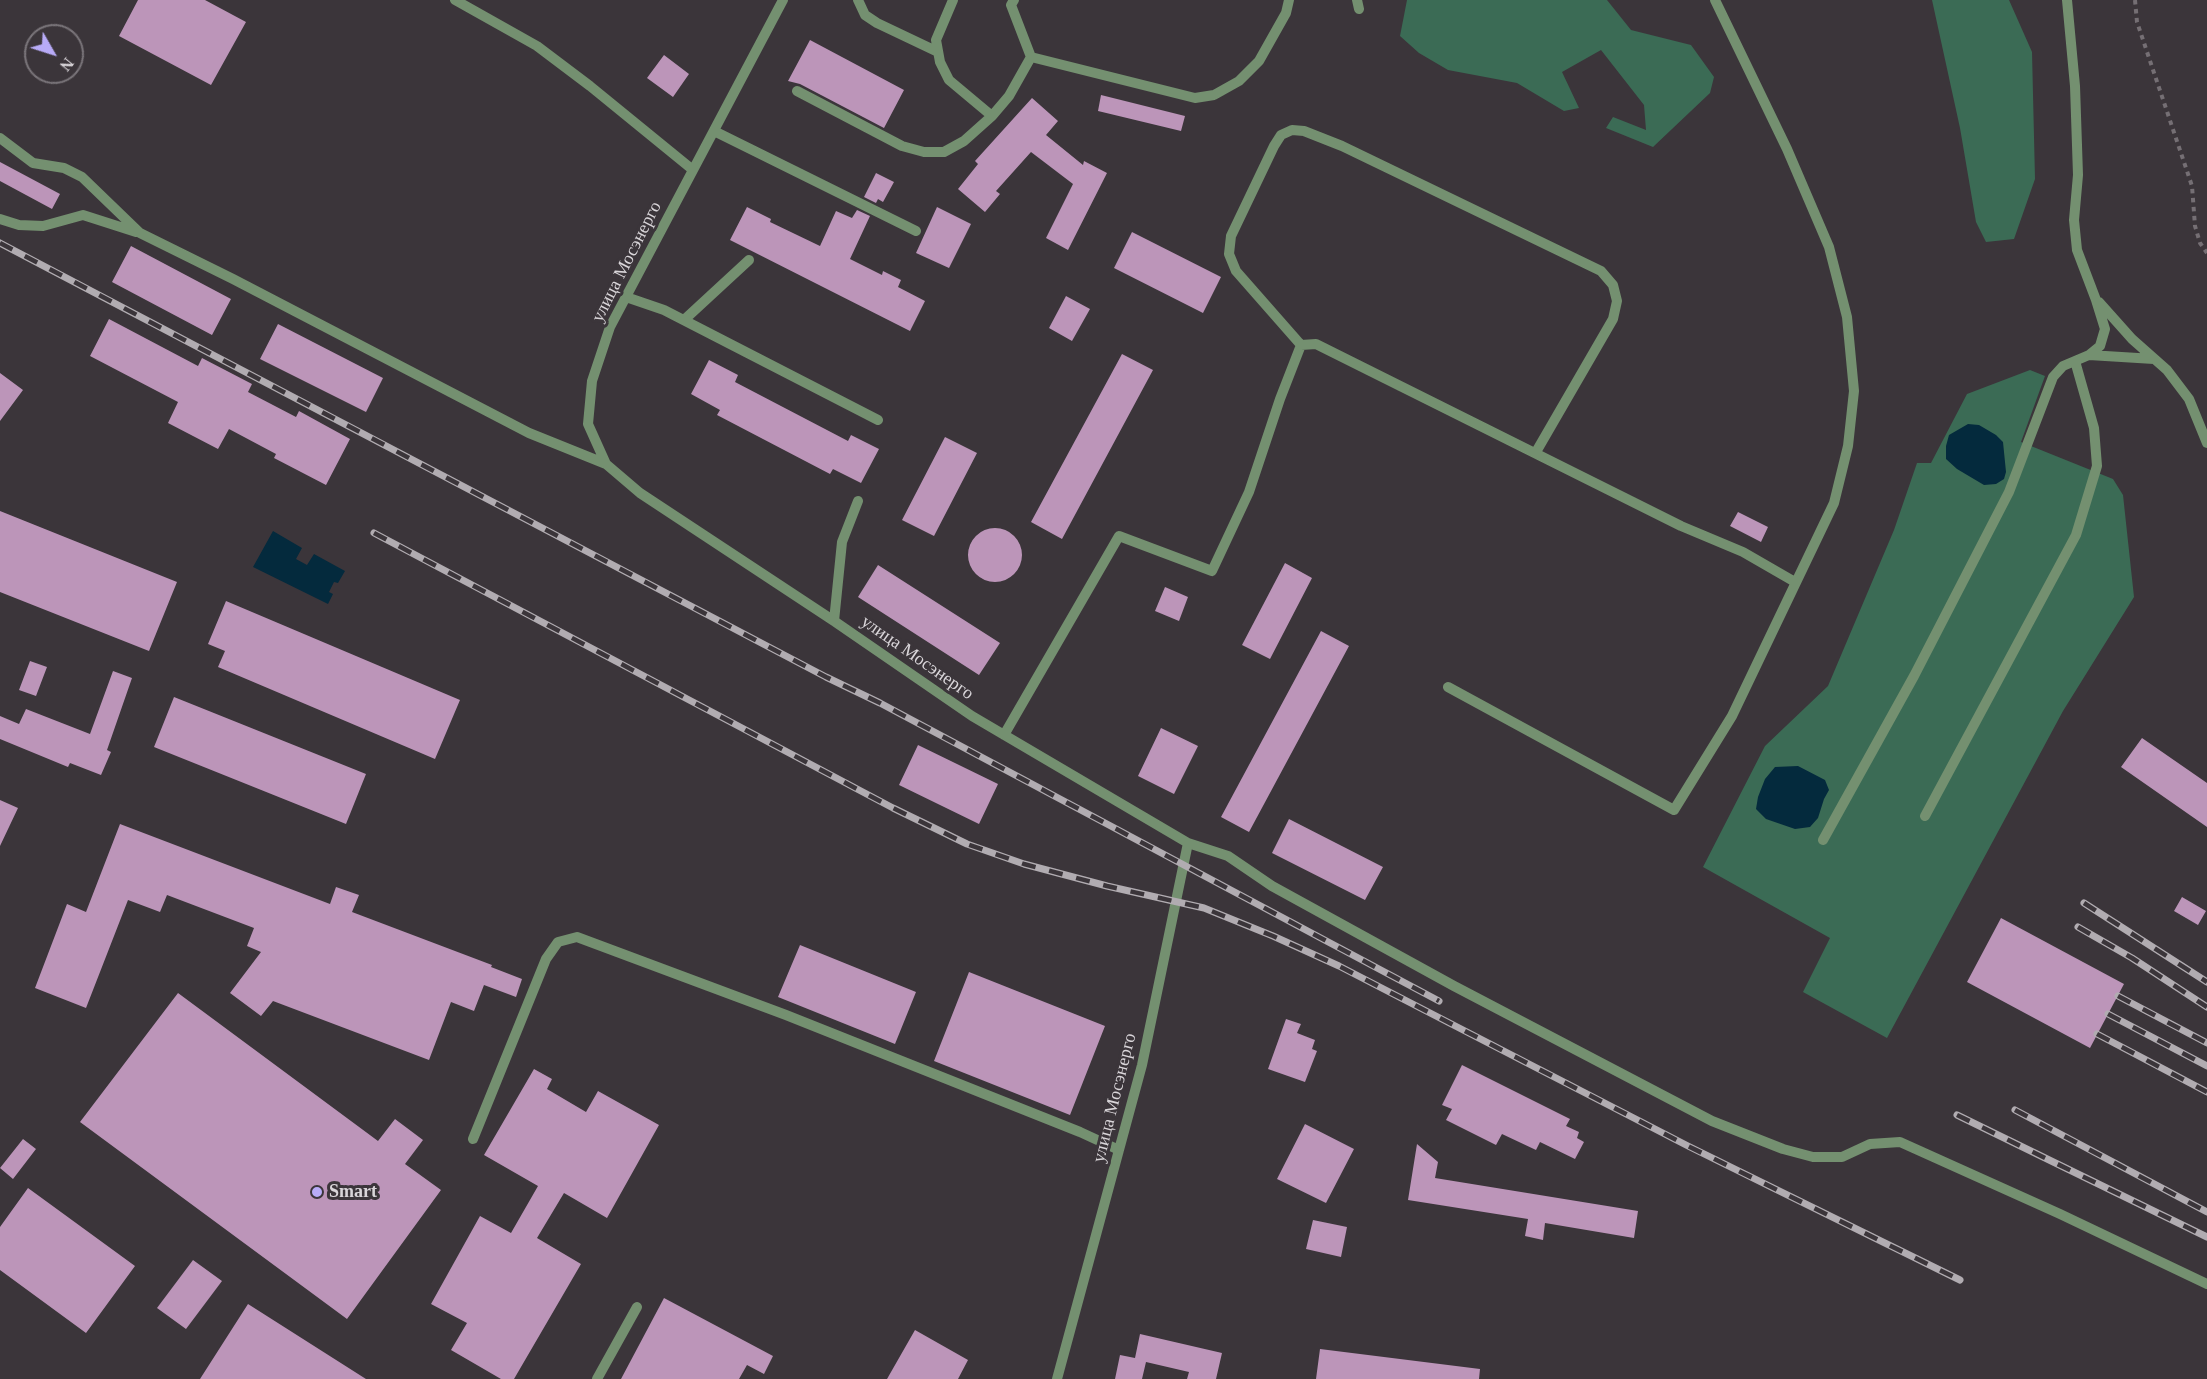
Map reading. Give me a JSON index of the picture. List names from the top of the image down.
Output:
{
  "streets": {
    "street": ["улица Мосэнерго"]
  },
  "places": ["Smart"],
  "north": "bottom right"
}
